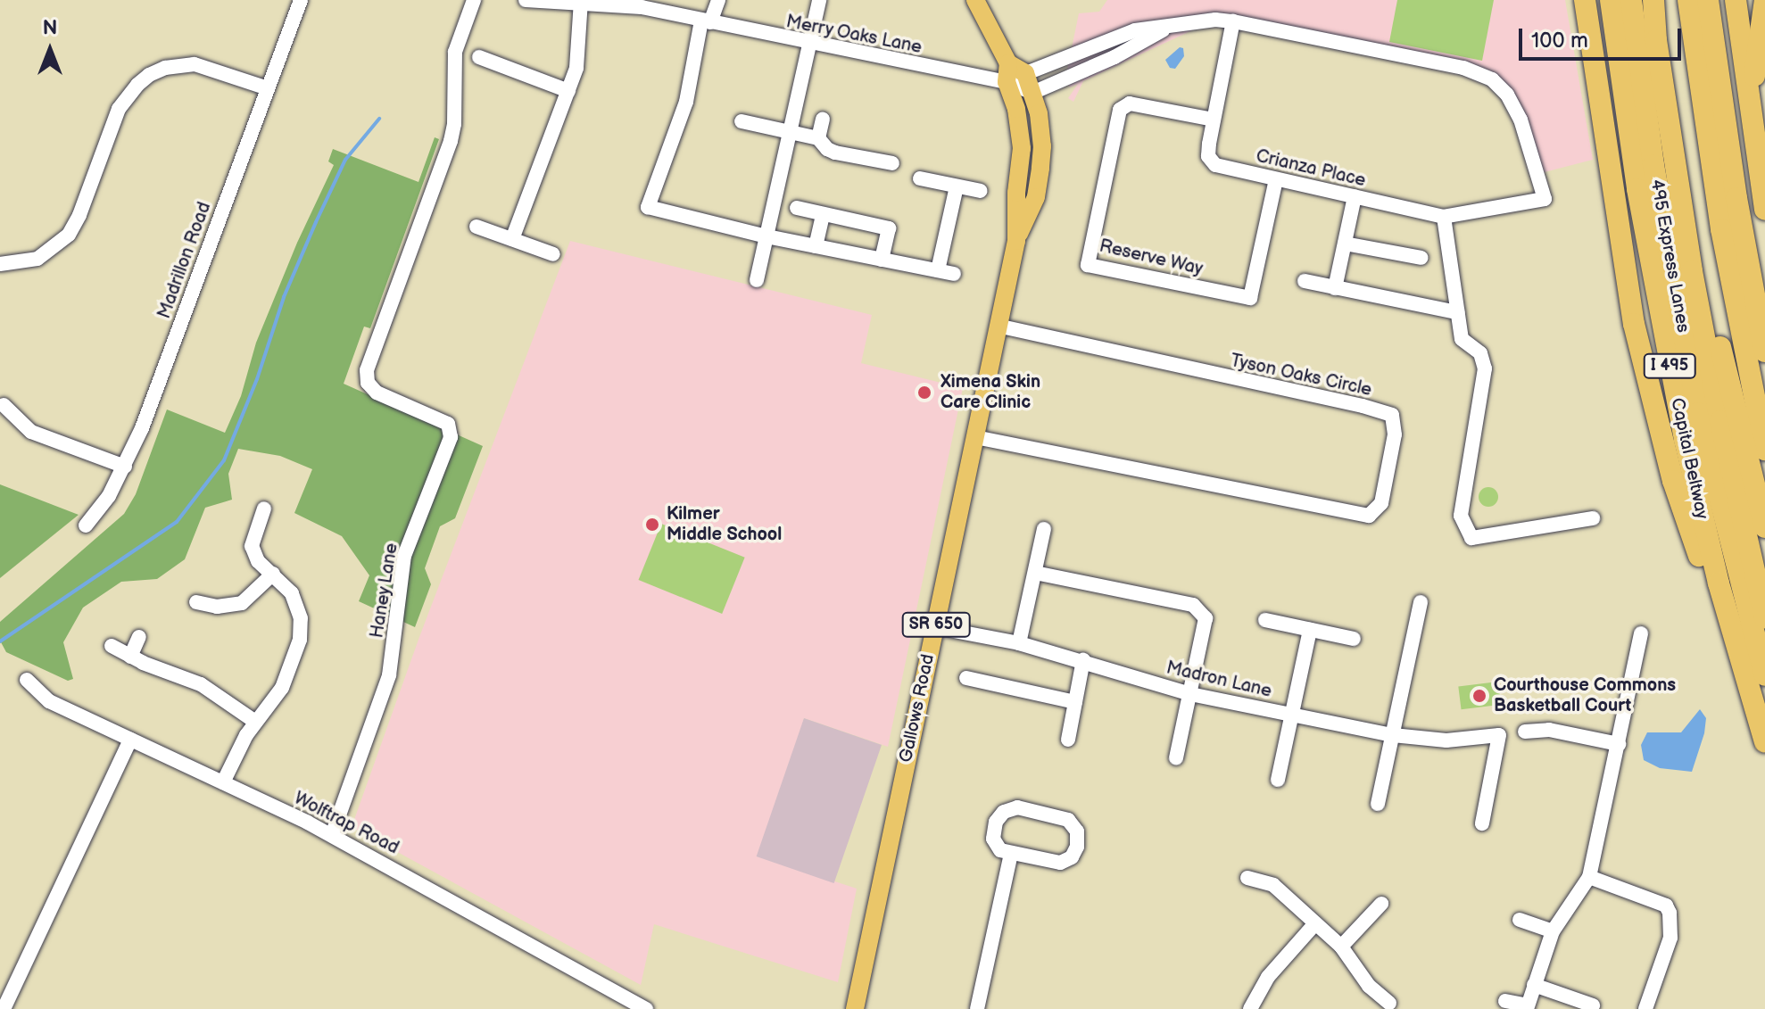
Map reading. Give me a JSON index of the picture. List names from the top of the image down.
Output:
{
  "streets": {
    "highway": ["495 Express Lanes", "I 495", "Capital Beltway"],
    "main road": ["SR 650", "Gallows Road"],
    "street": [
      "Merry Oaks Lane",
      "Crianza Place",
      "Reserve Way",
      "Madrillon Road",
      "Tyson Oaks Circle",
      "Haney Lane",
      "Madron Lane",
      "Wolftrap Road"
    ]
  },
  "crossings": [
    ["Merry Oaks Lane", "Gallows Road"],
    ["Crianza Place", "Reserve Way"],
    ["Tyson Oaks Circle", "Gallows Road"],
    ["Haney Lane", "Wolftrap Road"],
    ["Madron Lane", "Gallows Road"]
  ],
  "places": ["Ximena Skin Care Clinic", "Kilmer Middle School", "Courthouse Commons Basketball Court"],
  "scale_bar": "100 m",
  "north": "top"
}
